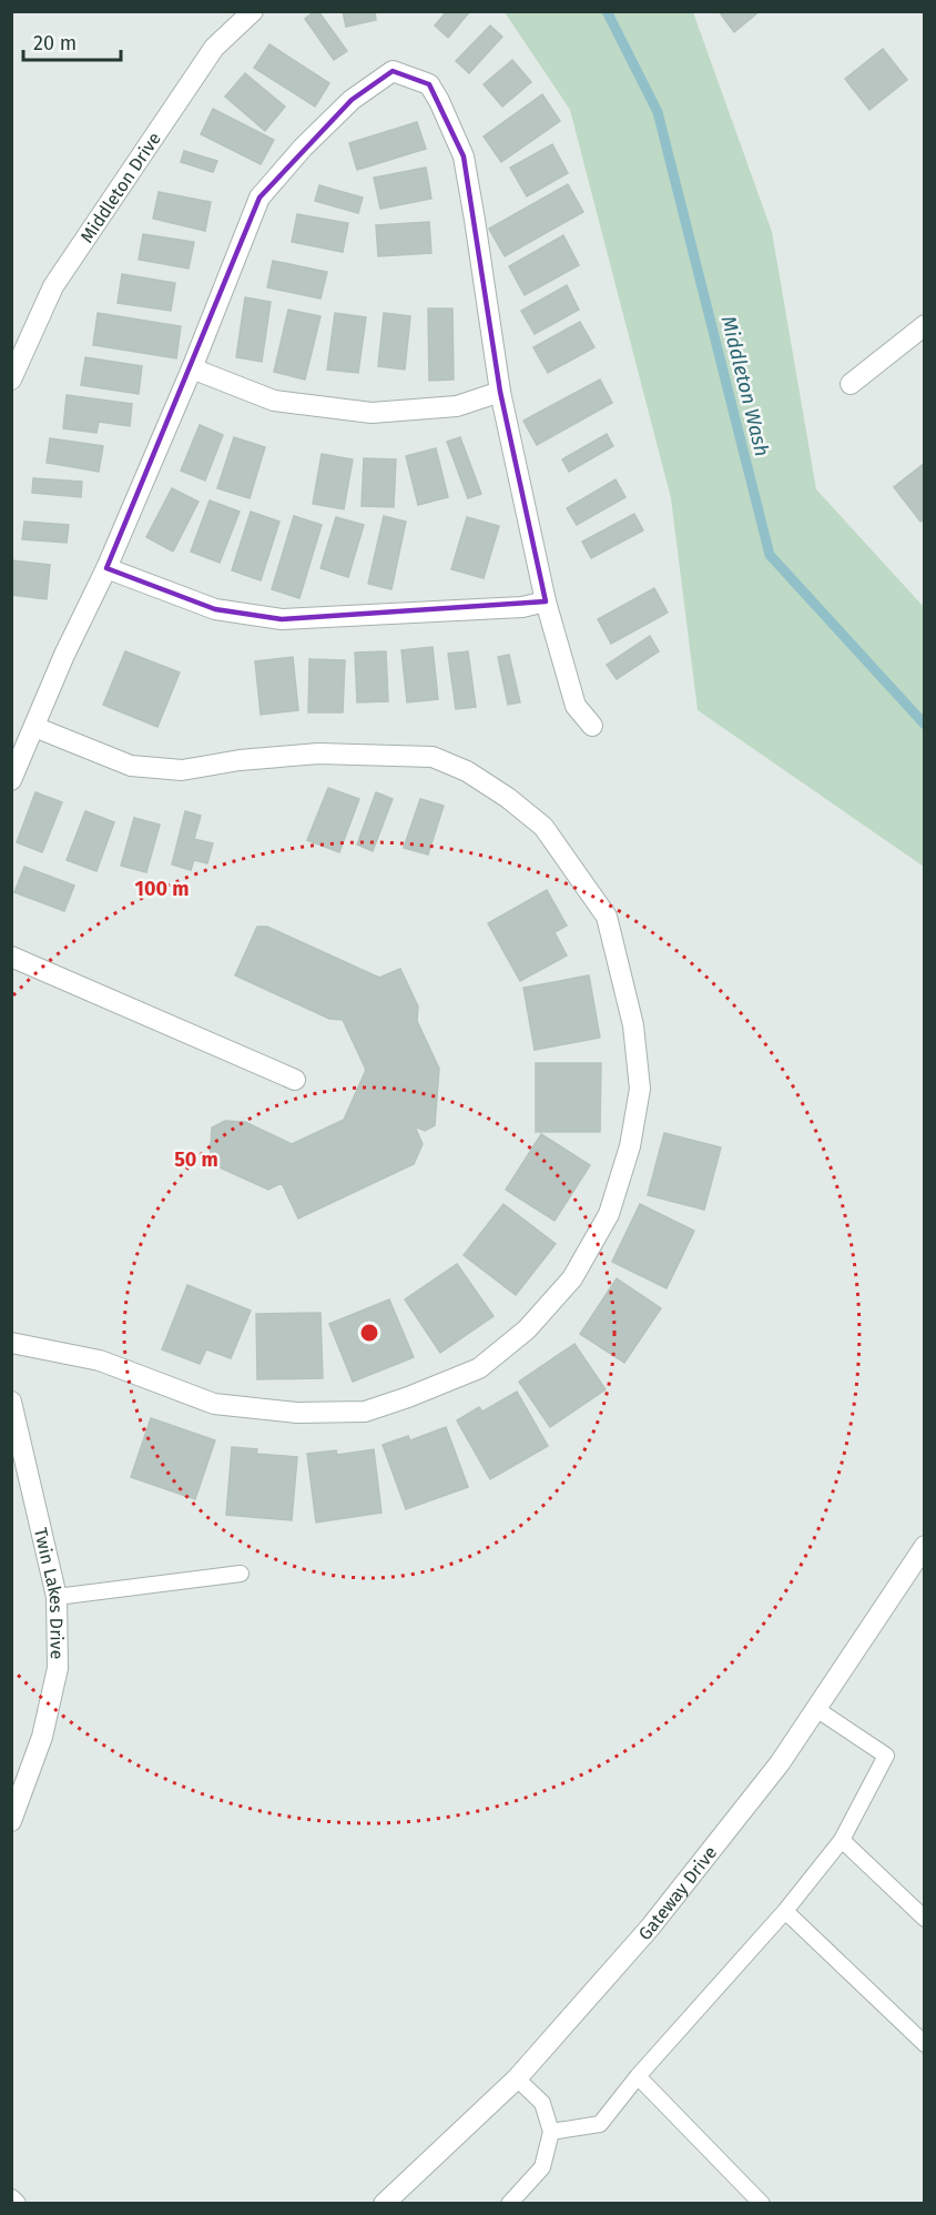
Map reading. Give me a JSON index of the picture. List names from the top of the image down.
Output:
{
  "streets": {
    "street": ["Middleton Drive", "Twin Lakes Drive", "Gateway Drive"]
  },
  "water": ["Middleton Wash"],
  "scale_bar": "20 m",
  "rings": ["100 m", "50 m"]
}
